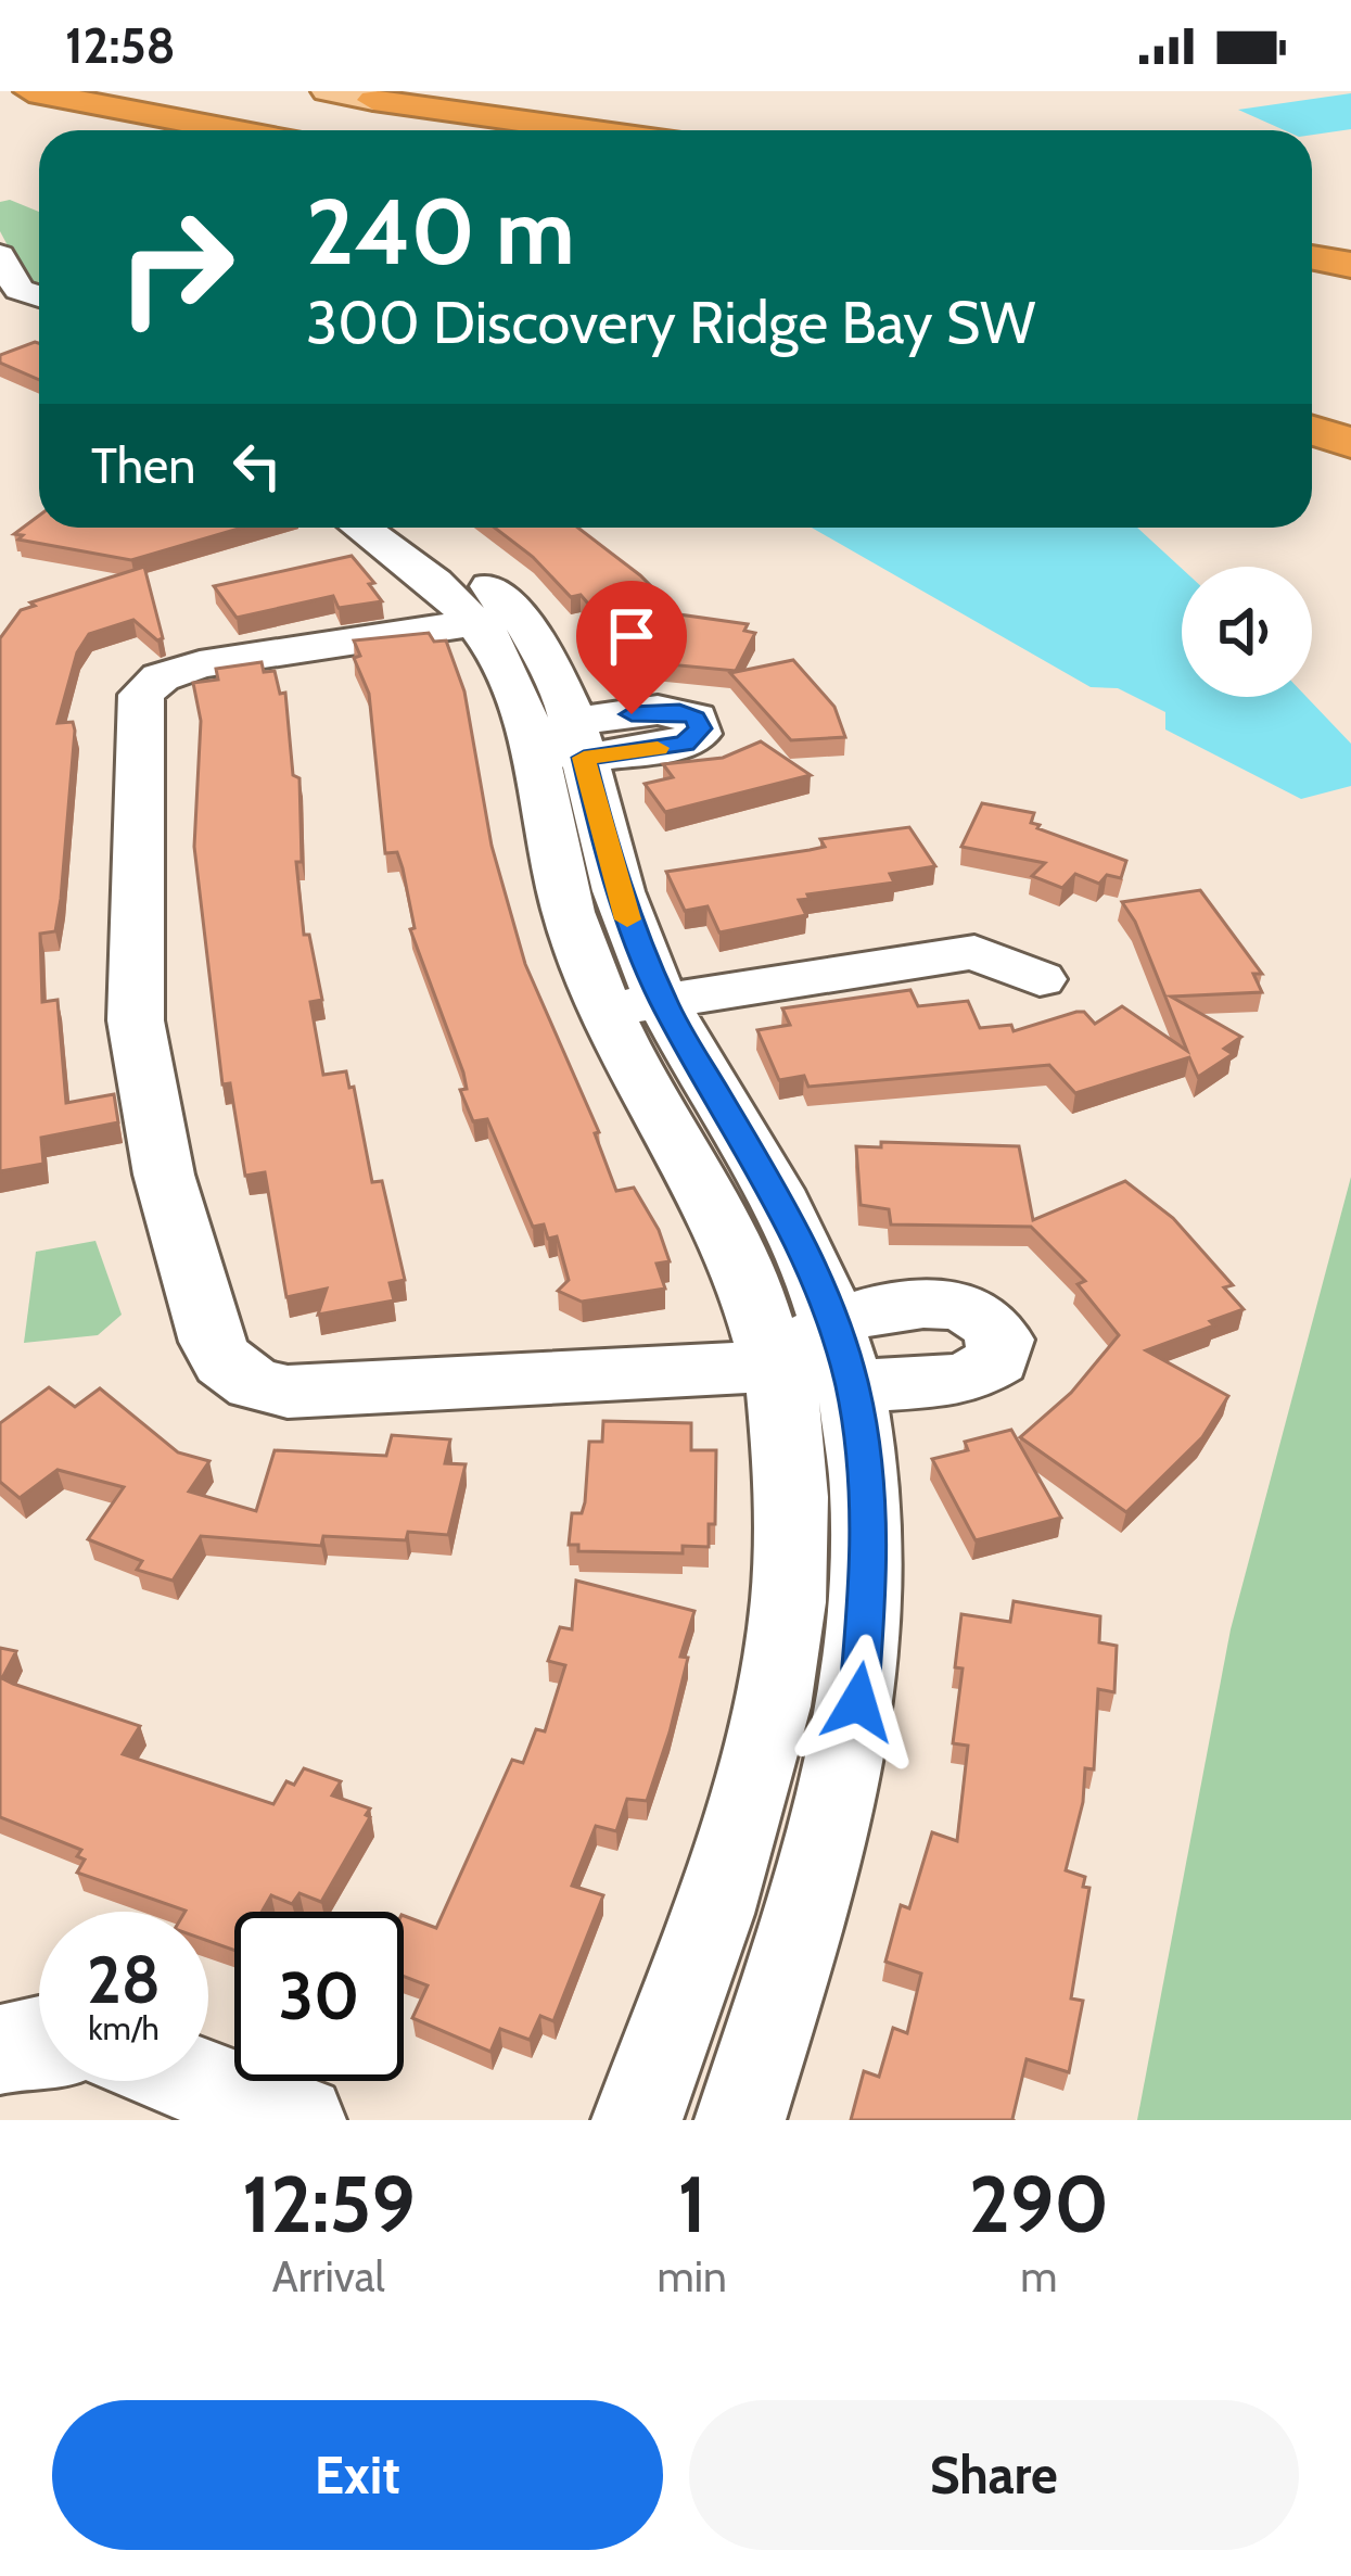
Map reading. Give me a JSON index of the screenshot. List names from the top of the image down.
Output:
{
  "page": {
    "status": "12:58",
    "turn": ["240 m", "300 Discovery Ridge Bay SW"],
    "then": "Then",
    "speed": "28 km/h",
    "limit": "30",
    "eta": [
      "12:59",
      "Arrival",
      "1",
      "min",
      "290",
      "m"
    ],
    "buttons": ["Exit", "Share"]
  }
}
